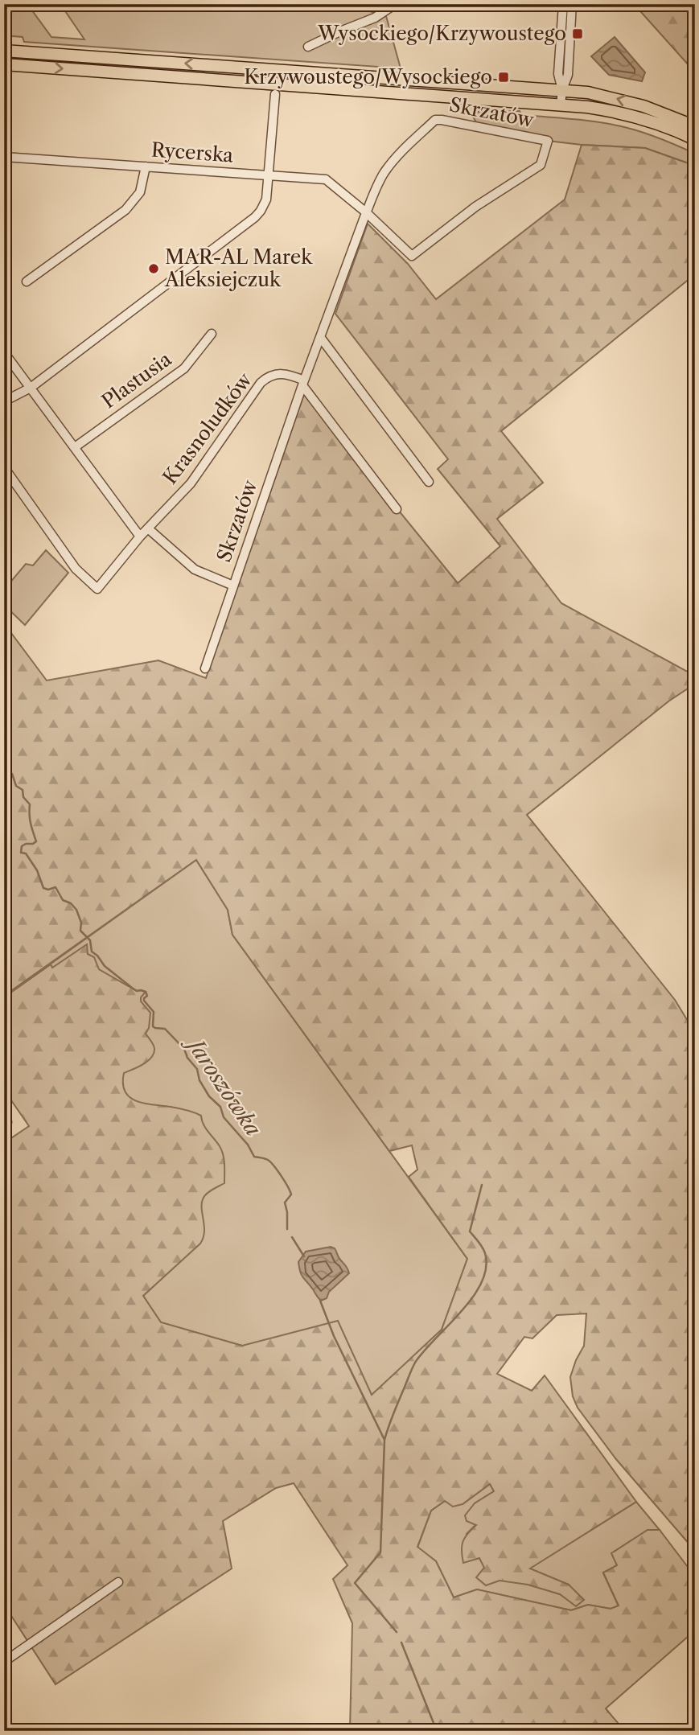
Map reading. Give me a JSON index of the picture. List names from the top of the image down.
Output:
{
  "streets": {
    "street": [
      "Skrzatów",
      "Rycerska",
      "Plastusia",
      "Krasnoludków"
    ]
  },
  "crossings": [
    ["Skrzatów", "Rycerska"],
    ["Skrzatów", "Krasnoludków"]
  ],
  "water": ["Jaroszówka"],
  "places": {
    "transit": ["Wysockiego/Krzywoustego", "Krzywoustego/Wysockiego"],
    "other": ["MAR-AL Marek Aleksiejczuk"]
  }
}
